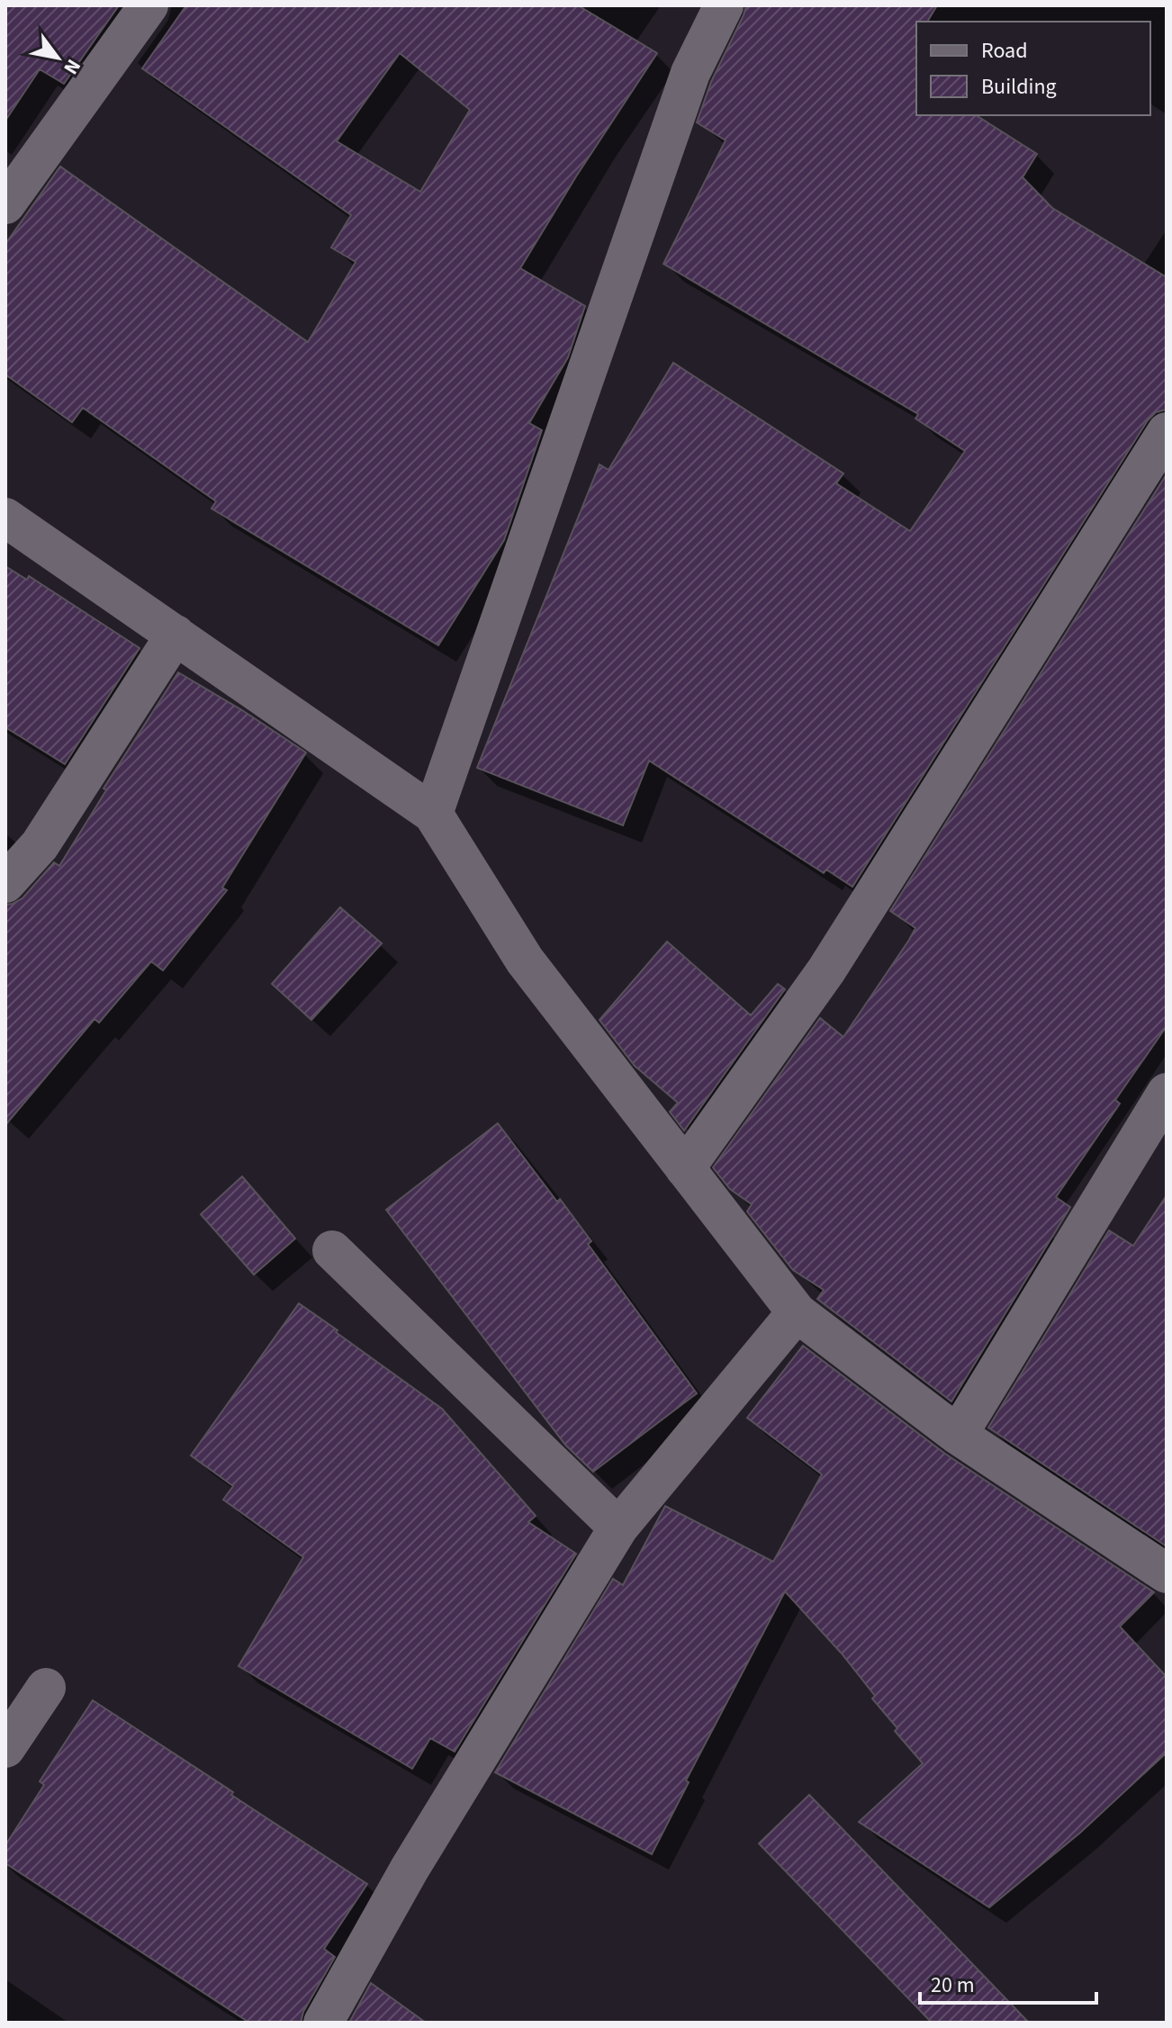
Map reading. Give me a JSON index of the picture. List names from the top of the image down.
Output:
{
  "legend": ["Road", "Building"],
  "scale_bar": "20 m",
  "north": "bottom right"
}
